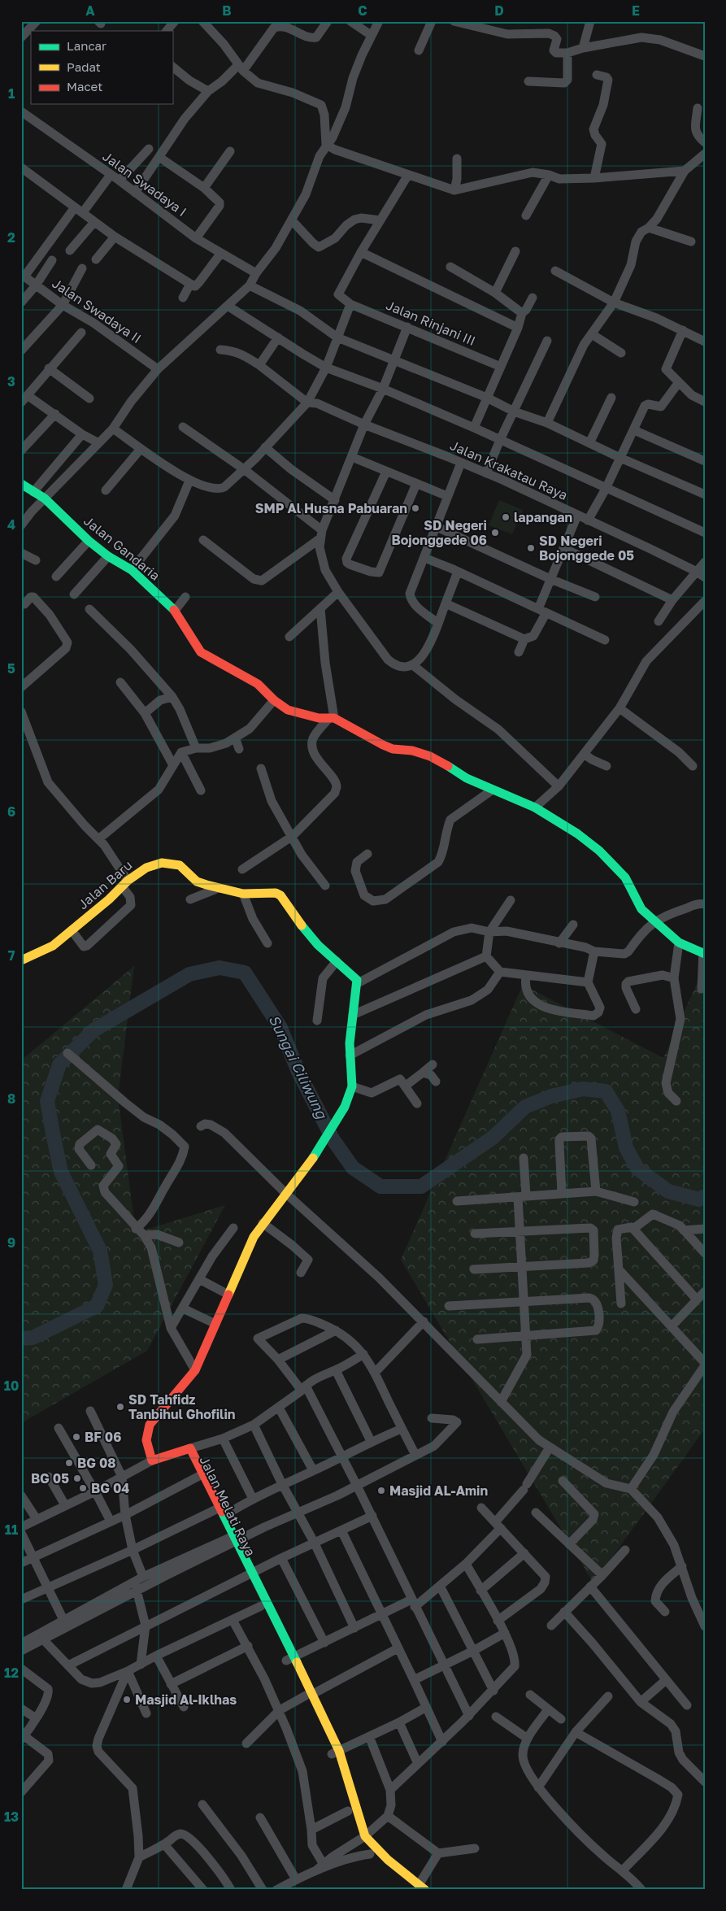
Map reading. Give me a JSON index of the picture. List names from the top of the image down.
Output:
{
  "streets": {
    "street": [
      "Jalan Swadaya I",
      "Jalan Swadaya II",
      "Jalan Rinjani III",
      "Jalan Krakatau Raya",
      "Jalan Gandaria",
      "Jalan Baru",
      "Jalan Melati Raya"
    ]
  },
  "water": ["Sungai Ciliwung"],
  "places": [
    "SMP Al Husna Pabuaran",
    "lapangan",
    "SD Negeri Bojonggede 06",
    "SD Negeri Bojonggede 05",
    "SD Tahfidz Tanbihul Ghofilin",
    "BF 06",
    "BG 08",
    "BG 05",
    "BG 04",
    "Masjid AL-Amin",
    "Masjid Al-Iklhas"
  ],
  "legend": ["Lancar", "Padat", "Macet"],
  "grid": {
    "columns": [
      "A",
      "B",
      "C",
      "D",
      "E"
    ],
    "rows": [
      "1",
      "2",
      "3",
      "4",
      "5",
      "6",
      "7",
      "8",
      "9",
      "10",
      "11",
      "12",
      "13"
    ]
  }
}
